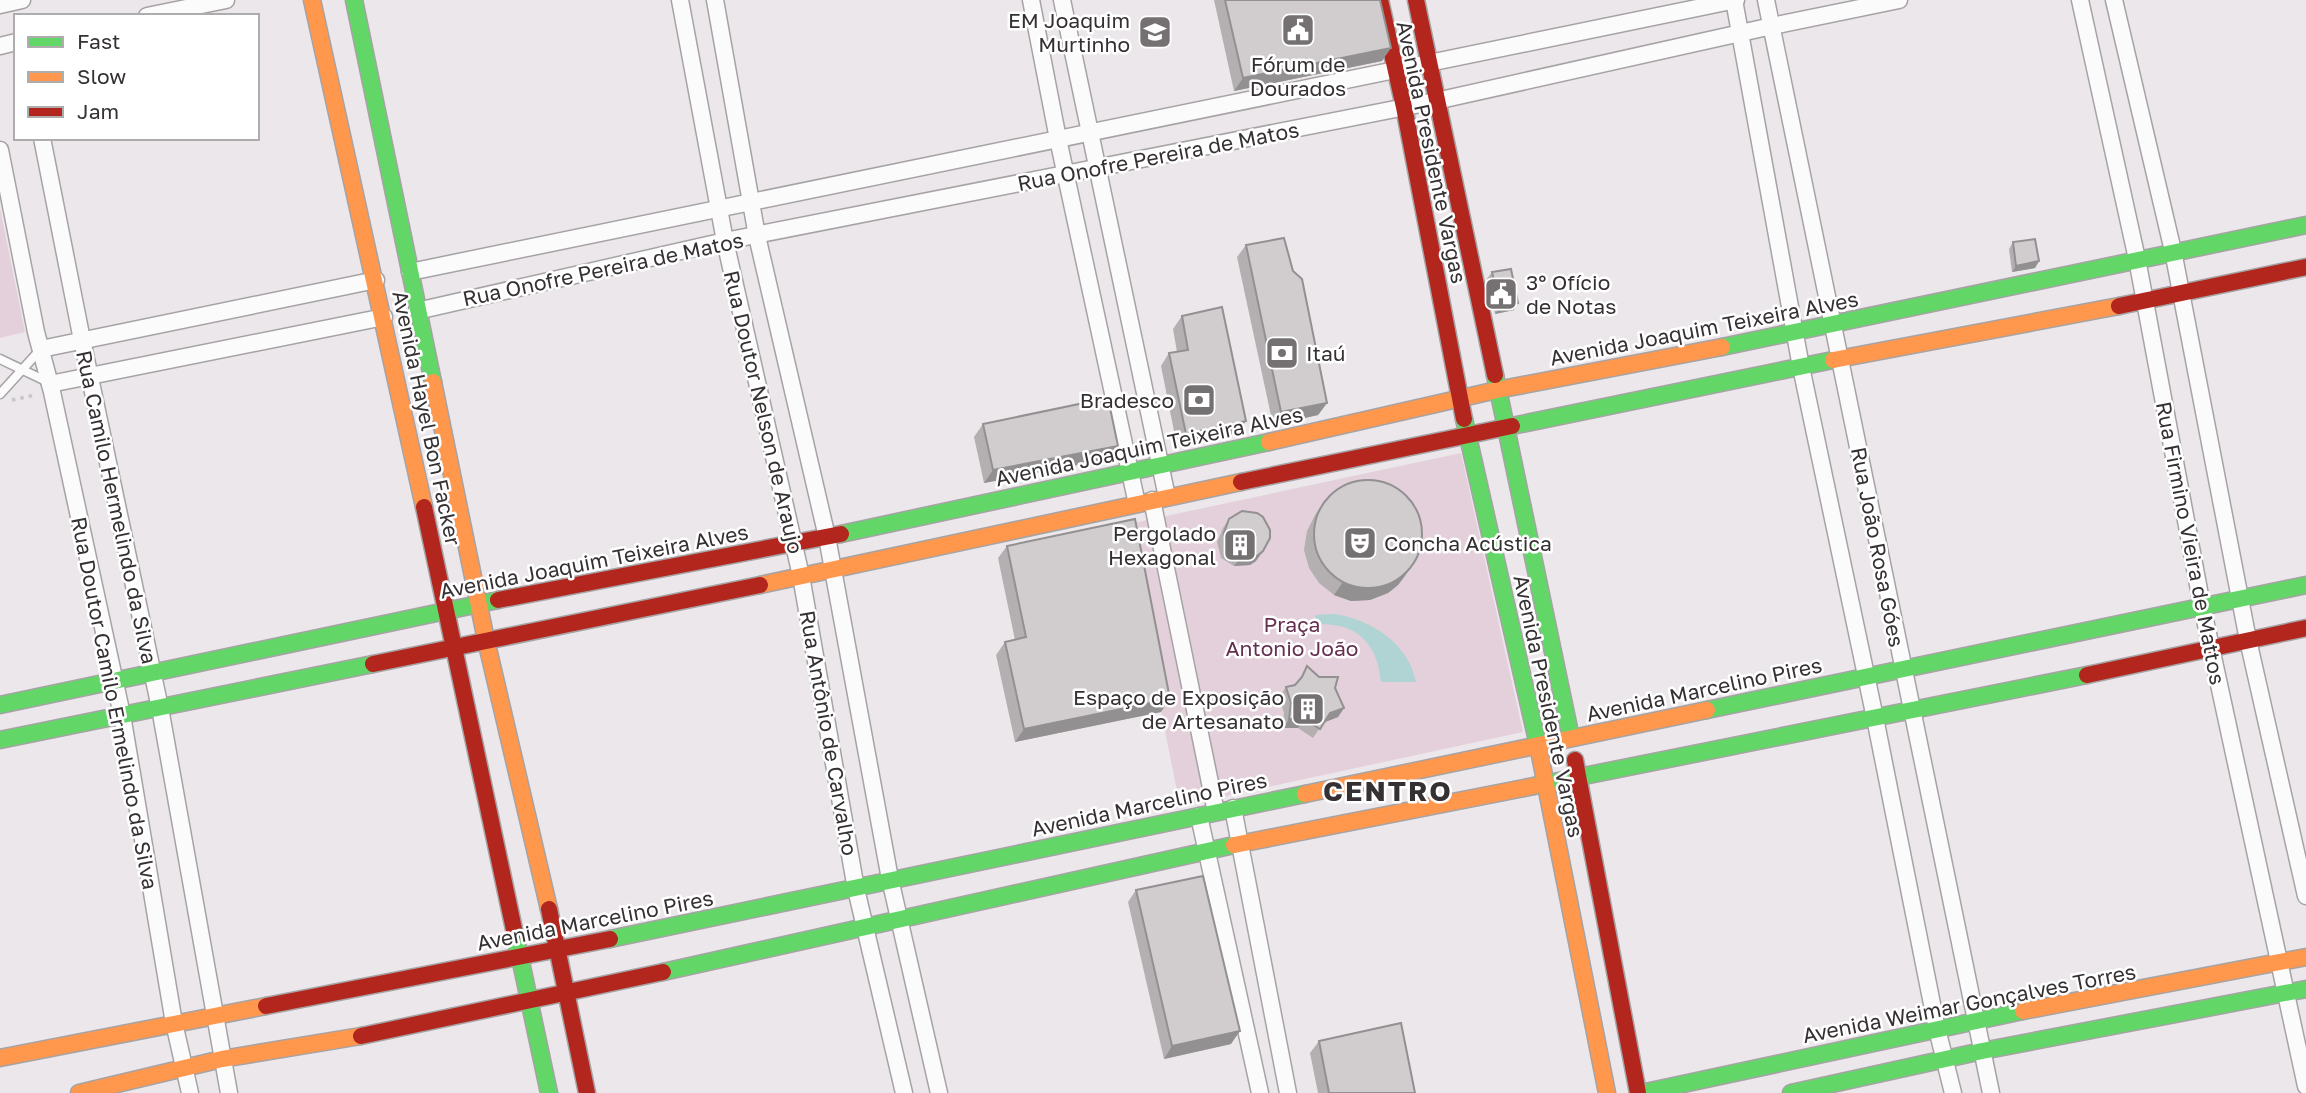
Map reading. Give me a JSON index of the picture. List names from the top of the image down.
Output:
{
  "streets": {
    "main road": [
      "Avenida Presidente Vargas",
      "Avenida Joaquim Teixeira Alves",
      "Avenida Hayel Bon Facker",
      "Avenida Marcelino Pires",
      "Avenida Weimar Gonçalves Torres"
    ],
    "street": [
      "Rua Onofre Pereira de Matos",
      "Rua Doutor Nelson de Araujo",
      "Rua Camilo Hermelindo da Silva",
      "Rua Firmino Vieira de Mattos",
      "Rua João Rosa Góes",
      "Rua Doutor Camilo Ermelindo da Silva",
      "Rua Antônio de Carvalho"
    ]
  },
  "crossings": [
    ["Avenida Presidente Vargas", "Rua Onofre Pereira de Matos"],
    ["Avenida Presidente Vargas", "Avenida Joaquim Teixeira Alves"],
    ["Avenida Presidente Vargas", "Avenida Marcelino Pires"],
    ["Avenida Presidente Vargas", "Avenida Weimar Gonçalves Torres"],
    ["Rua Onofre Pereira de Matos", "Rua Doutor Nelson de Araujo"],
    ["Rua Onofre Pereira de Matos", "Avenida Hayel Bon Facker"],
    ["Rua Onofre Pereira de Matos", "Rua João Rosa Góes"],
    ["Avenida Joaquim Teixeira Alves", "Rua Doutor Nelson de Araujo"],
    ["Avenida Joaquim Teixeira Alves", "Avenida Hayel Bon Facker"],
    ["Avenida Joaquim Teixeira Alves", "Rua Camilo Hermelindo da Silva"],
    ["Avenida Joaquim Teixeira Alves", "Rua Firmino Vieira de Mattos"],
    ["Avenida Joaquim Teixeira Alves", "Rua João Rosa Góes"],
    ["Avenida Joaquim Teixeira Alves", "Rua Doutor Camilo Ermelindo da Silva"],
    ["Rua Doutor Nelson de Araujo", "Rua Antônio de Carvalho"],
    ["Avenida Hayel Bon Facker", "Avenida Marcelino Pires"],
    ["Rua Camilo Hermelindo da Silva", "Rua Doutor Camilo Ermelindo da Silva"],
    ["Rua Firmino Vieira de Mattos", "Avenida Marcelino Pires"],
    ["Rua Firmino Vieira de Mattos", "Avenida Weimar Gonçalves Torres"],
    ["Rua João Rosa Góes", "Avenida Marcelino Pires"],
    ["Rua João Rosa Góes", "Avenida Weimar Gonçalves Torres"],
    ["Avenida Marcelino Pires", "Rua Doutor Camilo Ermelindo da Silva"],
    ["Avenida Marcelino Pires", "Rua Antônio de Carvalho"]
  ],
  "districts": ["CENTRO"],
  "parks": ["Praça Antonio João"],
  "places": {
    "public building": ["Fórum de Dourados", "3° Ofício de Notas"],
    "school or university": ["EM Joaquim Murtinho"],
    "bank": ["Itaú", "Bradesco"],
    "theatre": ["Concha Acústica"],
    "building": ["Pergolado Hexagonal", "Espaço de Exposição de Artesanato"]
  },
  "legend": ["Fast", "Slow", "Jam"]
}
